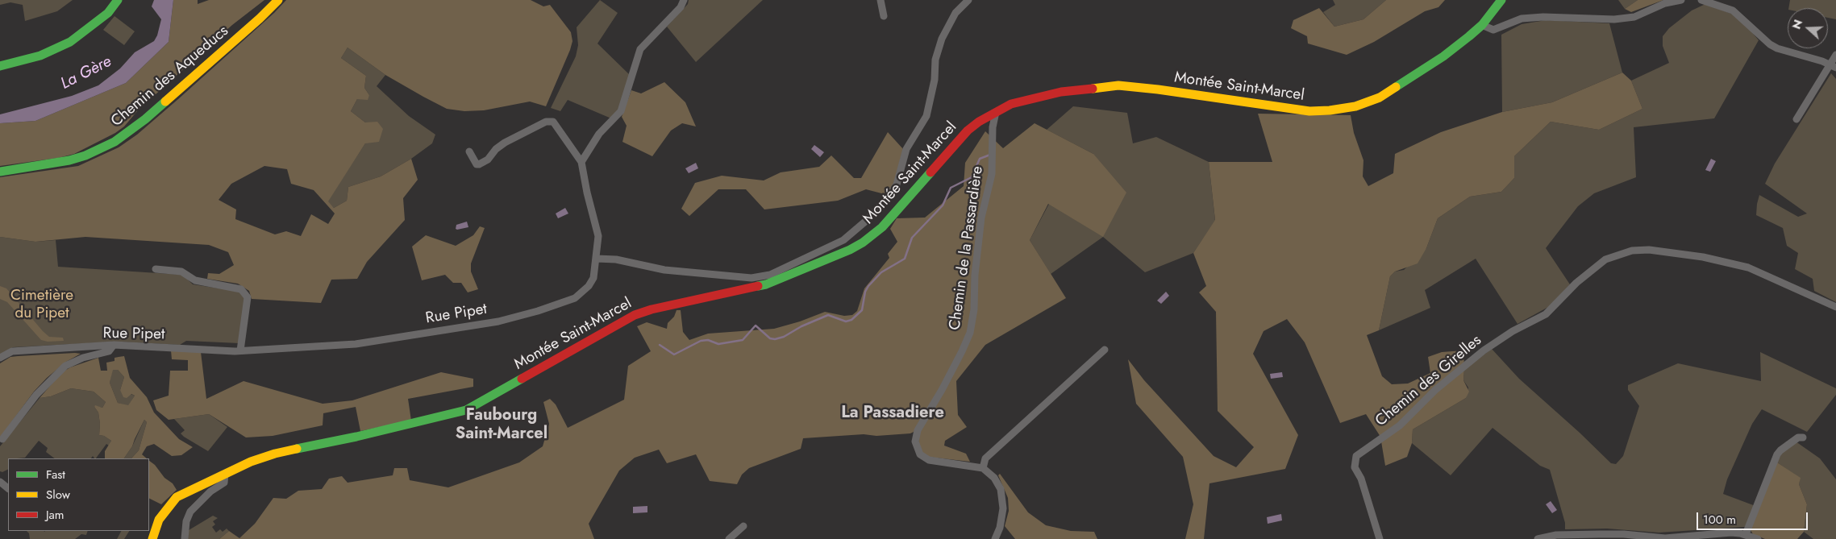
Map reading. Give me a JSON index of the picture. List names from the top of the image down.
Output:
{
  "streets": {
    "main road": ["Chemin des Aqueducs", "Montée Saint-Marcel"],
    "street": ["Chemin de la Passardière", "Rue Pipet", "Chemin des Girelles"]
  },
  "crossings": [
    ["Montée Saint-Marcel", "Chemin de la Passardière"]
  ],
  "districts": ["La Passadiere", "Faubourg Saint-Marcel"],
  "water": ["La Gère"],
  "parks": ["Cimetière du Pipet"],
  "legend": ["Fast", "Slow", "Jam"],
  "scale_bar": "100 m",
  "north": "left"
}
